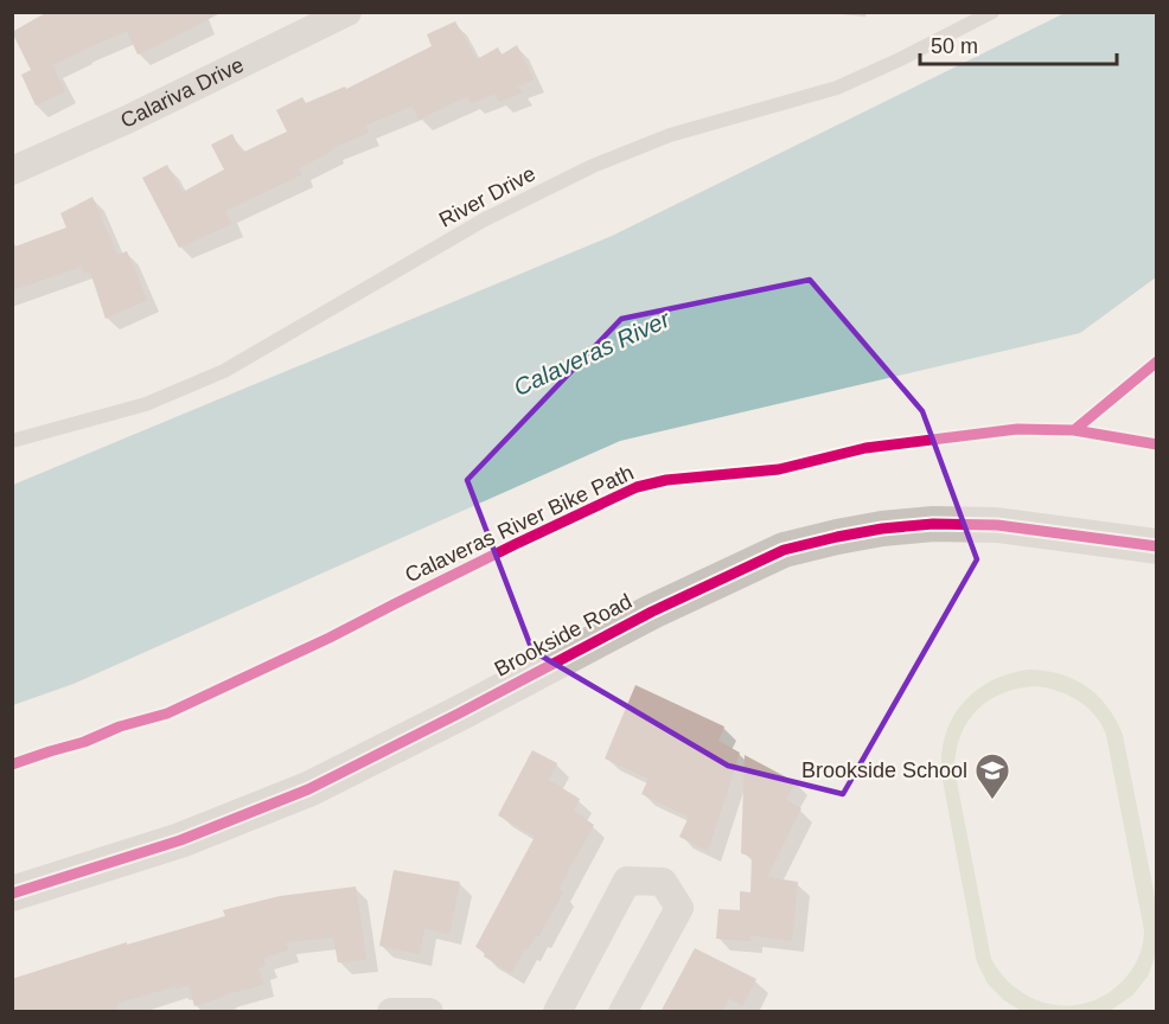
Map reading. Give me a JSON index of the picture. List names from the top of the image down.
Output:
{
  "streets": {
    "street": ["Calariva Drive", "Brookside Road"],
    "lane": ["River Drive"],
    "cycle path": ["Calaveras River Bike Path"]
  },
  "water": ["Calaveras River"],
  "places": {
    "school or university": ["Brookside School"]
  },
  "scale_bar": "50 m"
}
